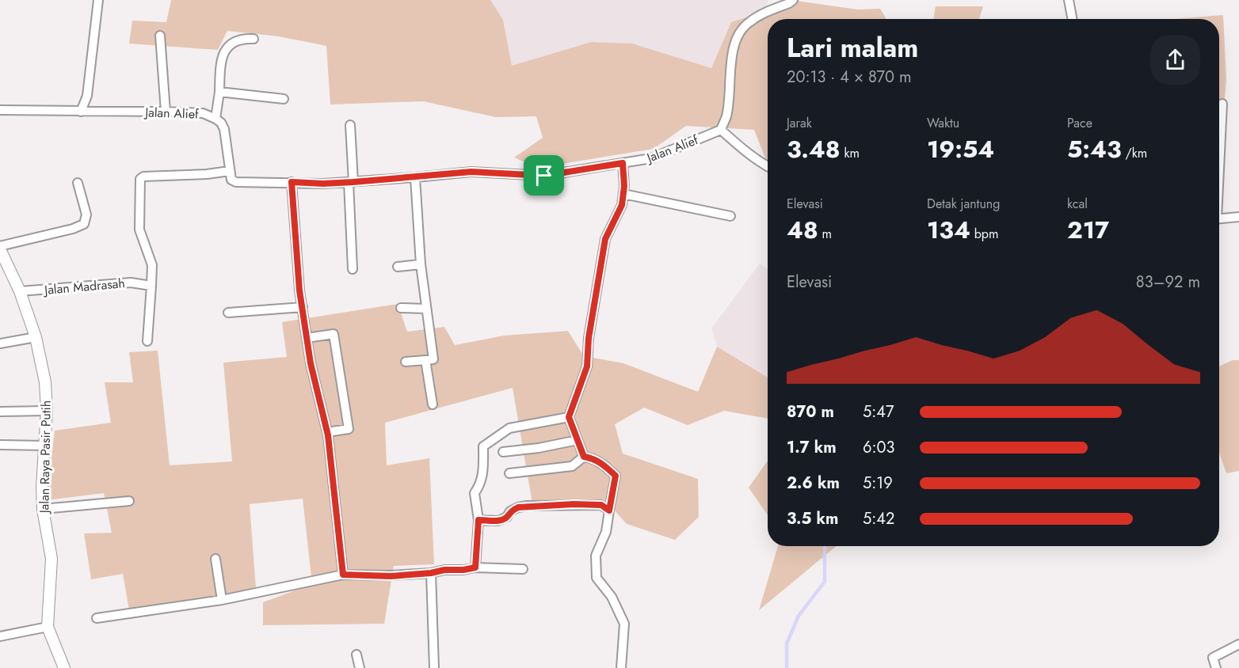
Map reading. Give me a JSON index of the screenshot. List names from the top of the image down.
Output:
{
  "streets": {
    "street": ["Jalan Alief", "Jalan Madrasah", "Jalan Raya Pasir Putih"]
  },
  "crossings": [
    ["Jalan Madrasah", "Jalan Raya Pasir Putih"]
  ],
  "page": {
    "heading": ["Lari malam", "20:13 · 4 × 870 m"],
    "stats": [
      ["Jarak", "3.48 km"],
      ["Waktu", "19:54"],
      ["Pace", "5:43 /km"],
      ["Elevasi", "48 m"],
      ["Detak jantung", "134 bpm"],
      ["kcal", "217"]
    ],
    "chart": ["Elevasi", "83–92 m"],
    "list": [
      {
        "name": "870 m",
        "note": "5:47"
      },
      {
        "name": "1.7 km",
        "note": "6:03"
      },
      {
        "name": "2.6 km",
        "note": "5:19"
      },
      {
        "name": "3.5 km",
        "note": "5:42"
      }
    ]
  }
}
